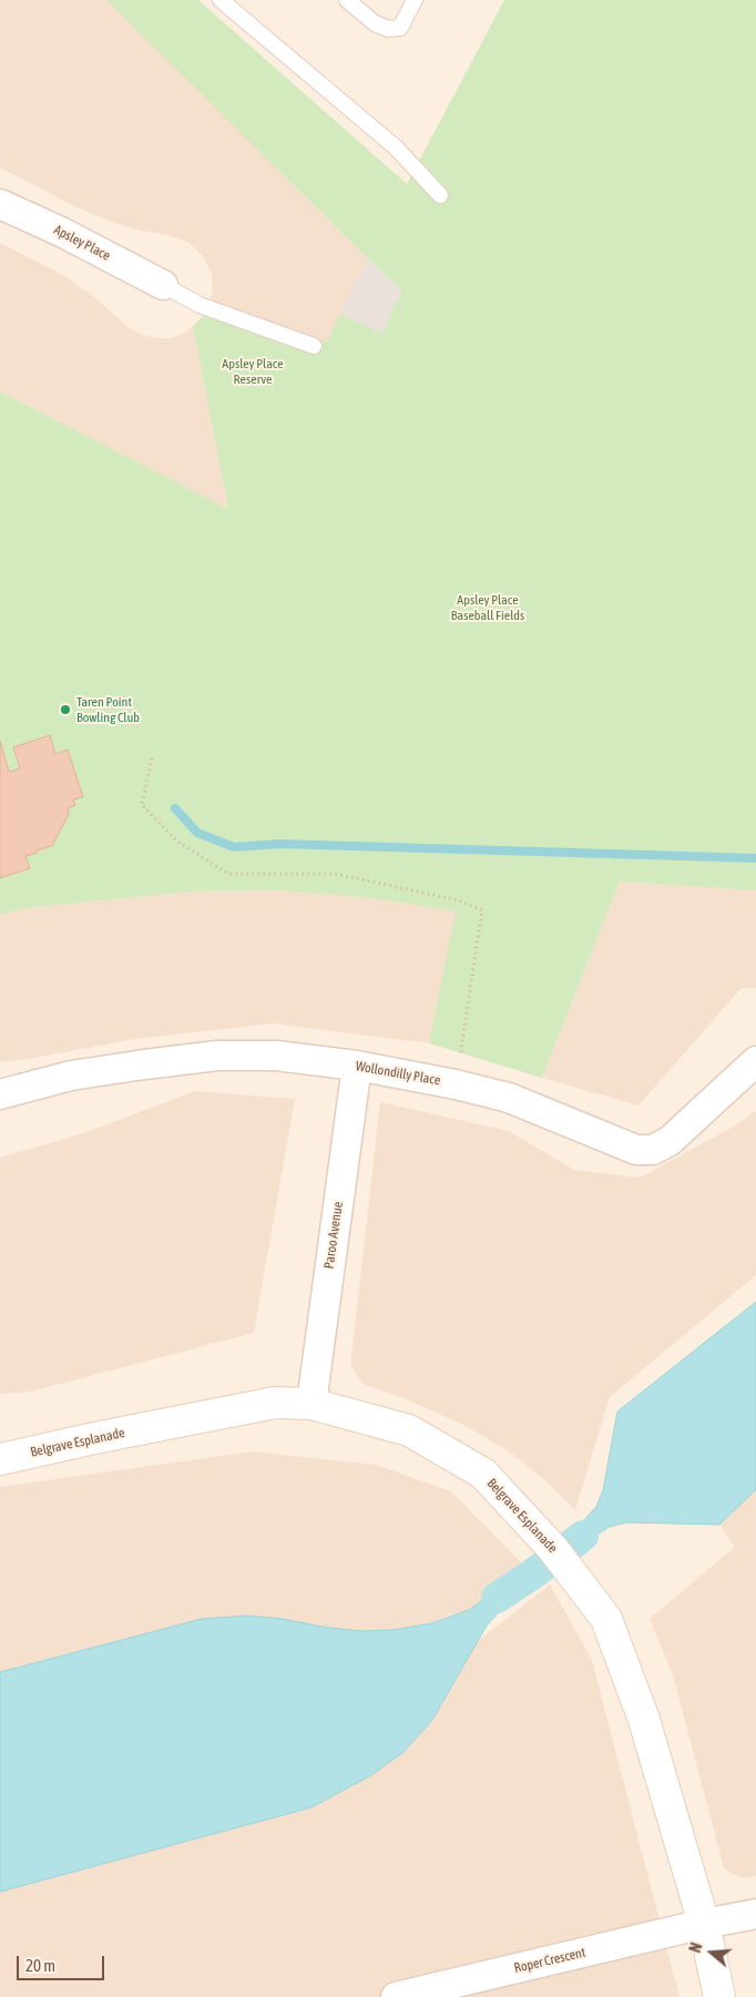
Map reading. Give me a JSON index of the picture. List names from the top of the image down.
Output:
{
  "streets": {
    "street": [
      "Apsley Place",
      "Wollondilly Place",
      "Paroo Avenue",
      "Belgrave Esplanade",
      "Roper Crescent"
    ]
  },
  "crossings": [
    ["Wollondilly Place", "Paroo Avenue"],
    ["Paroo Avenue", "Belgrave Esplanade"],
    ["Belgrave Esplanade", "Roper Crescent"]
  ],
  "parks": ["Apsley Place Reserve", "Apsley Place Baseball Fields"],
  "places": ["Taren Point Bowling Club"],
  "scale_bar": "20 m",
  "north": "left"
}
